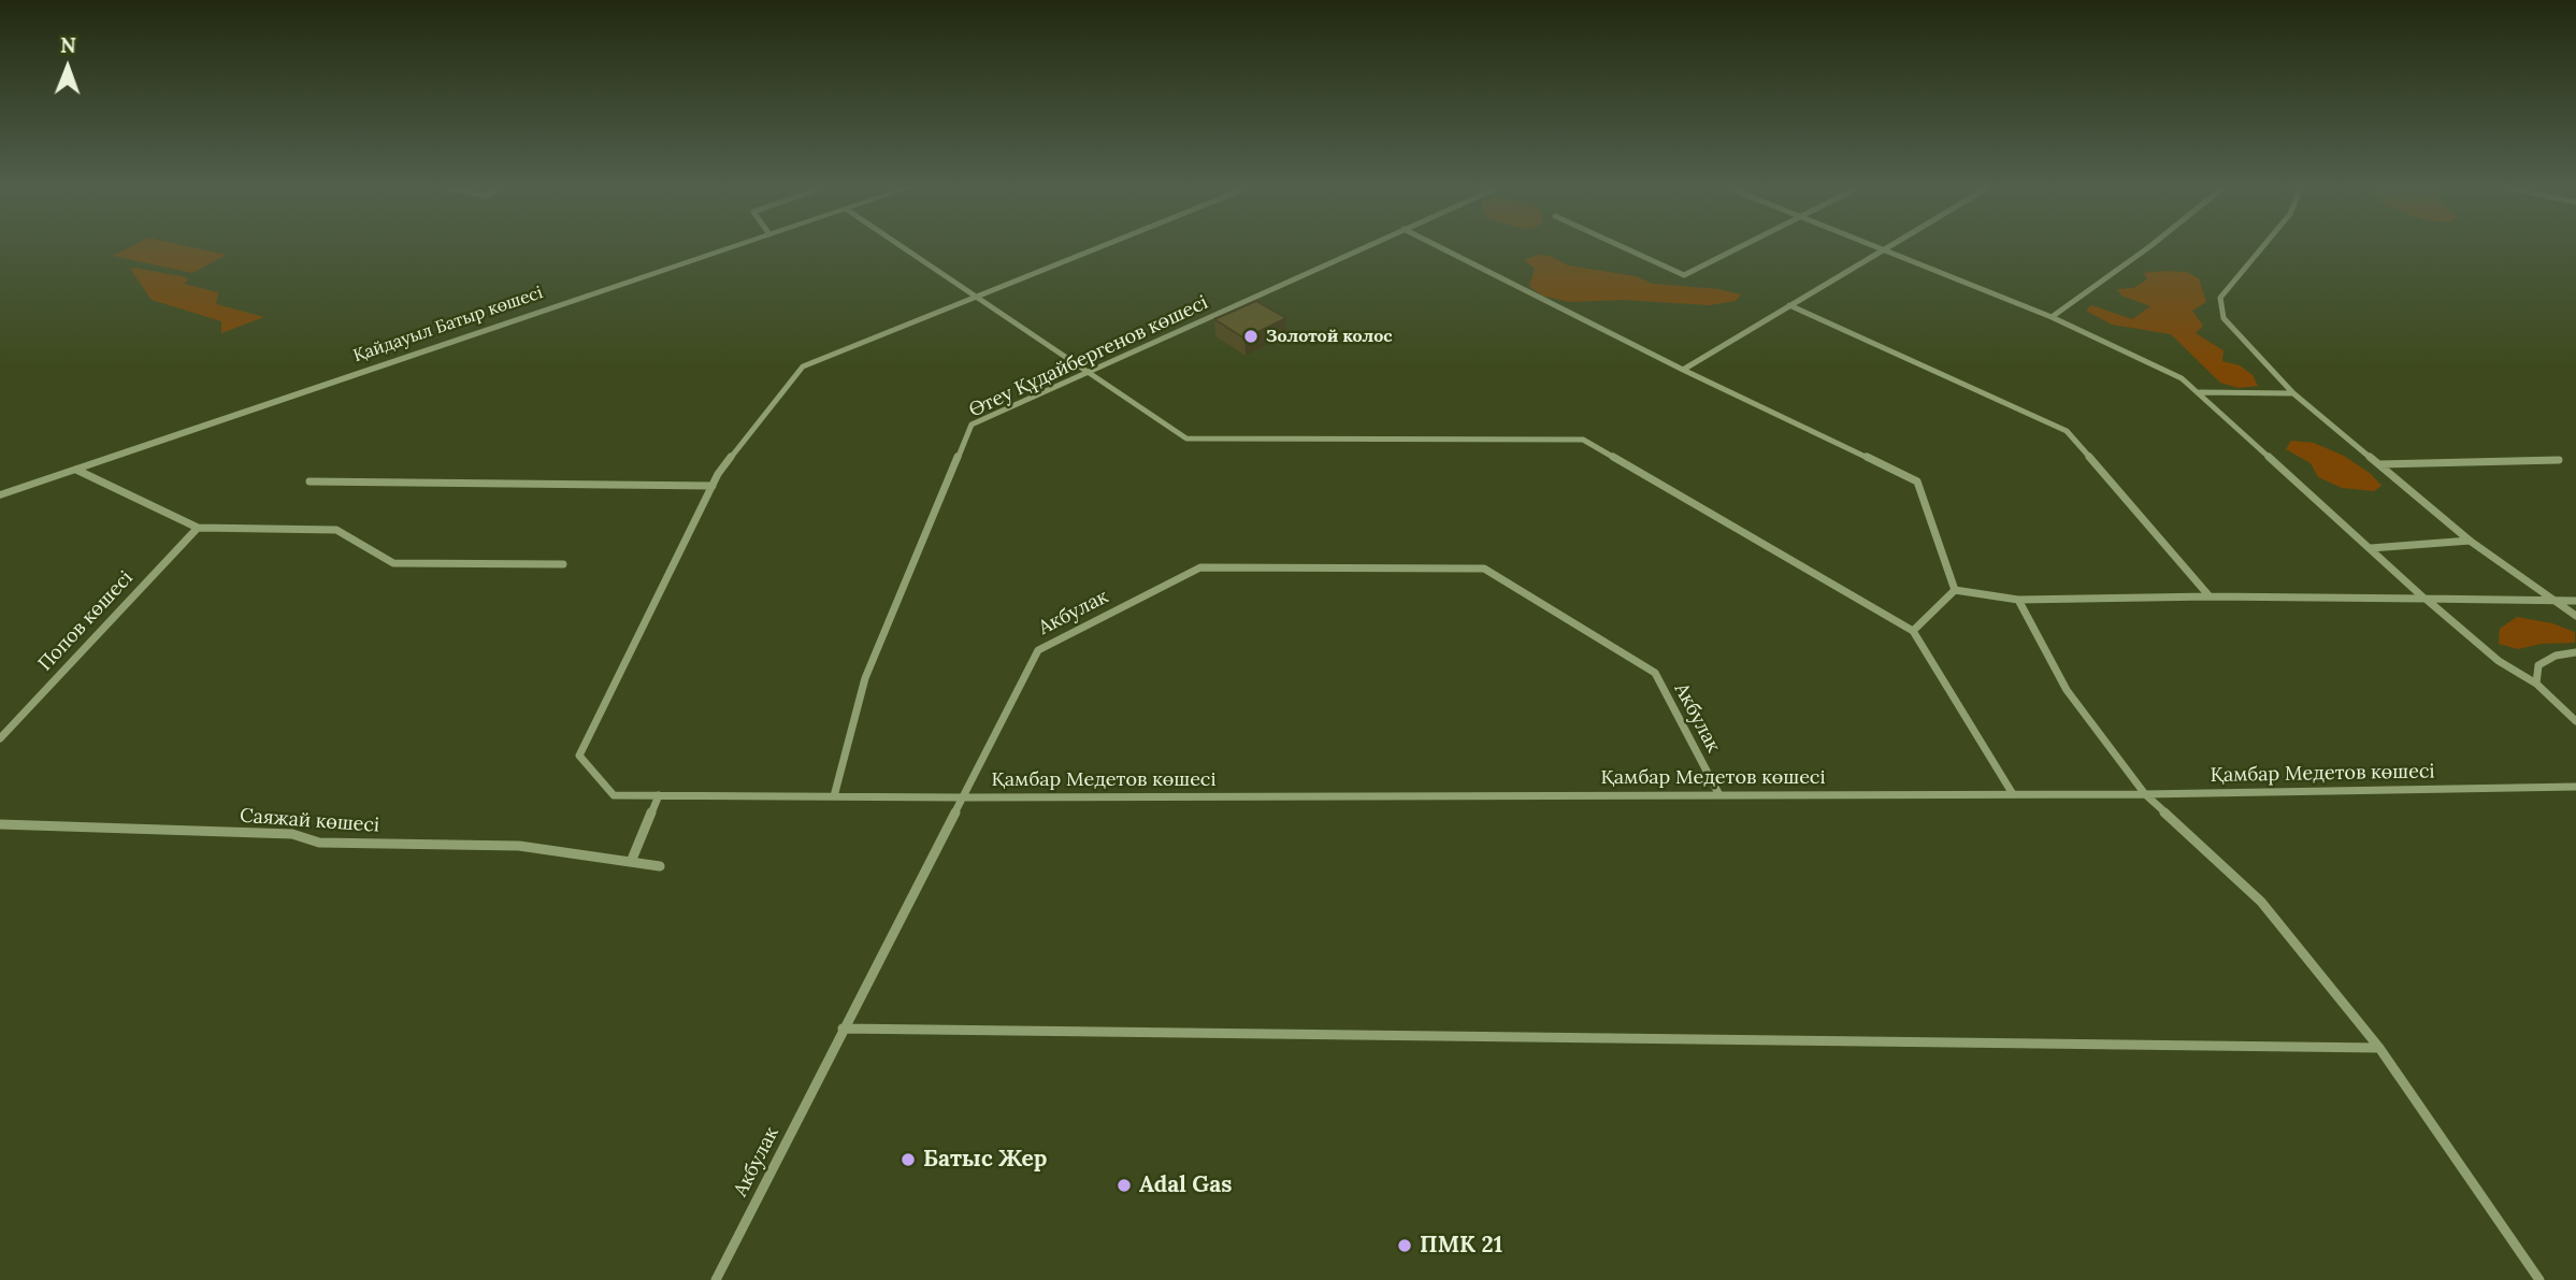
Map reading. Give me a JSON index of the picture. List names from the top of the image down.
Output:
{
  "streets": {
    "street": [
      "Қайдауыл Батыр көшесі",
      "Өтеу Құдайбергенов көшесі",
      "Акбулак",
      "Попов көшесі",
      "Қамбар Медетов көшесі",
      "Саяжай көшесі"
    ]
  },
  "crossings": [
    ["Өтеу Құдайбергенов көшесі", "Қамбар Медетов көшесі"],
    ["Акбулак", "Қамбар Медетов көшесі"]
  ],
  "places": [
    "Золотой колос",
    "Батыс Жер",
    "Adal Gas",
    "ПМК 21"
  ],
  "north": "top"
}
